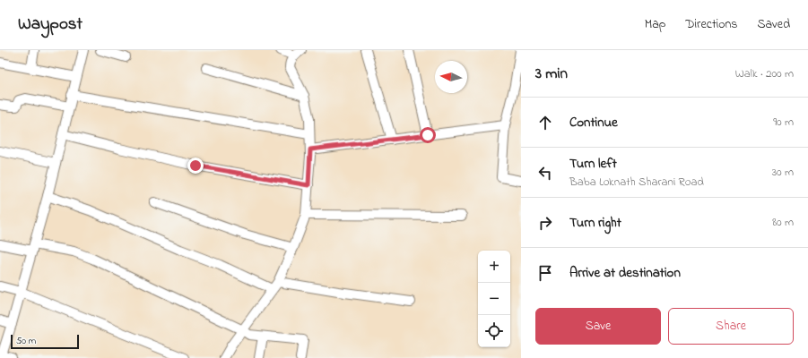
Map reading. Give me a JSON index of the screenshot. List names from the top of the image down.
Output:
{
  "scale_bar": "50 m",
  "north": "left",
  "page": {
    "header": "Waypost",
    "nav": ["Map", "Directions", "Saved"],
    "heading": ["3 min", "Walk · 200 m"],
    "list": [
      ["Continue", "90 m"],
      ["Turn left", "Baba Loknath Sharani Road", "30 m"],
      ["Turn right", "80 m"],
      "Arrive at destination"
    ],
    "map_buttons": ["+", "−"],
    "buttons": ["Save", "Share"],
    "scale": "50 m"
  }
}
